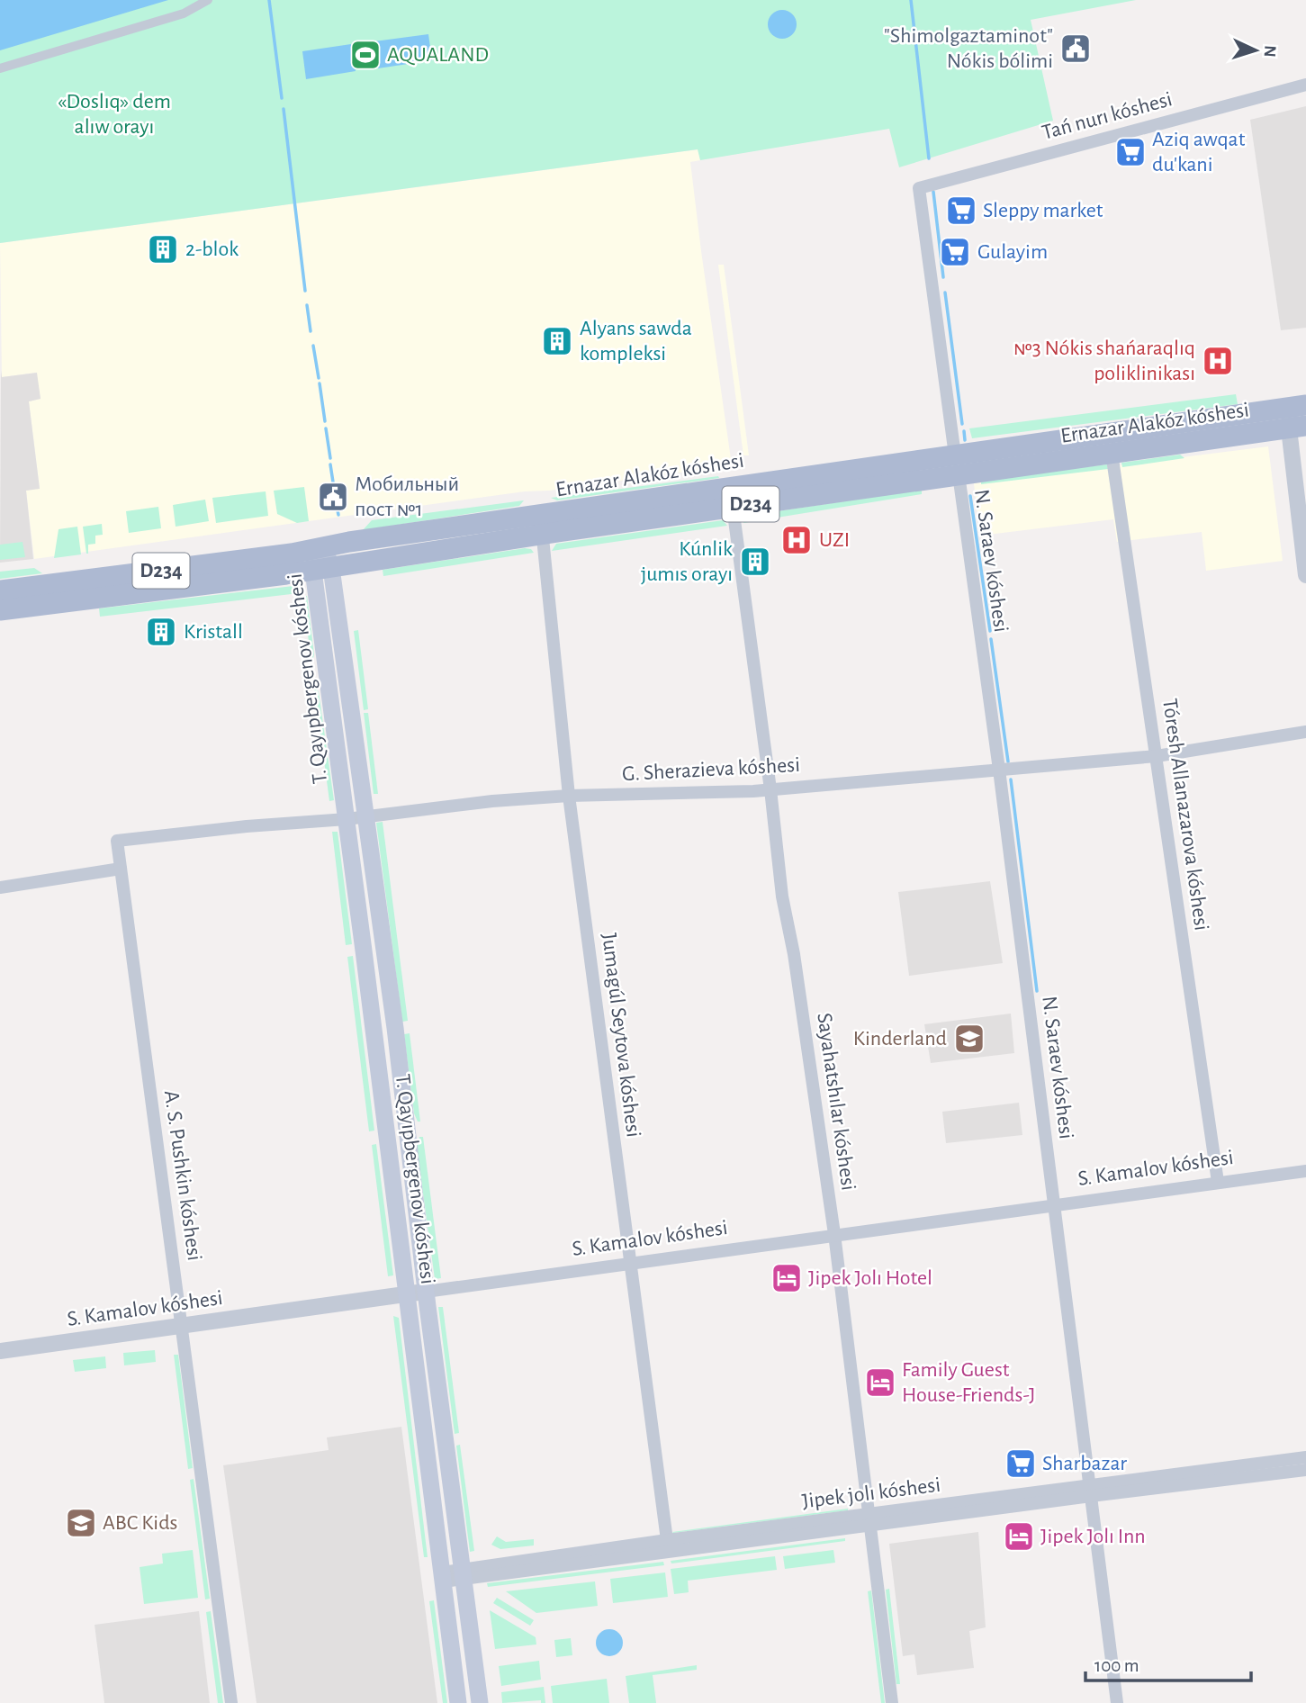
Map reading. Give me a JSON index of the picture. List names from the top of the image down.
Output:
{
  "streets": {
    "main road": ["Ernazar Alakóz kóshesi", "D234", "T. Qayıpbergenov kóshesi"],
    "street": [
      "Tań nurı kóshesi",
      "N. Saraev kóshesi",
      "G. Sherazieva kóshesi",
      "Tóresh Allanazarova kóshesi",
      "Jumagúl Seytova kóshesi",
      "Sayahatshılar kóshesi",
      "S. Kamalov kóshesi",
      "A. S. Pushkin kóshesi",
      "Jipek jolı kóshesi"
    ]
  },
  "crossings": [
    ["Tań nurı kóshesi", "N. Saraev kóshesi"],
    ["Ernazar Alakóz kóshesi", "N. Saraev kóshesi"],
    ["Ernazar Alakóz kóshesi", "T. Qayıpbergenov kóshesi"],
    ["Ernazar Alakóz kóshesi", "Tóresh Allanazarova kóshesi"],
    ["Ernazar Alakóz kóshesi", "Jumagúl Seytova kóshesi"],
    ["Ernazar Alakóz kóshesi", "Sayahatshılar kóshesi"],
    ["N. Saraev kóshesi", "G. Sherazieva kóshesi"],
    ["N. Saraev kóshesi", "S. Kamalov kóshesi"],
    ["N. Saraev kóshesi", "Jipek jolı kóshesi"],
    ["T. Qayıpbergenov kóshesi", "G. Sherazieva kóshesi"],
    ["T. Qayıpbergenov kóshesi", "S. Kamalov kóshesi"],
    ["T. Qayıpbergenov kóshesi", "Jipek jolı kóshesi"],
    ["G. Sherazieva kóshesi", "Tóresh Allanazarova kóshesi"],
    ["G. Sherazieva kóshesi", "Jumagúl Seytova kóshesi"],
    ["G. Sherazieva kóshesi", "Sayahatshılar kóshesi"],
    ["G. Sherazieva kóshesi", "A. S. Pushkin kóshesi"],
    ["Tóresh Allanazarova kóshesi", "S. Kamalov kóshesi"],
    ["Jumagúl Seytova kóshesi", "S. Kamalov kóshesi"],
    ["Jumagúl Seytova kóshesi", "Jipek jolı kóshesi"],
    ["Sayahatshılar kóshesi", "S. Kamalov kóshesi"],
    ["Sayahatshılar kóshesi", "Jipek jolı kóshesi"],
    ["S. Kamalov kóshesi", "A. S. Pushkin kóshesi"]
  ],
  "parks": ["«Doslıq» dem alıw orayı"],
  "places": {
    "public building": ["\"Shimolgaztaminot\" Nókis bólimi", "Мобильный пост №1"],
    "sports": ["AQUALAND"],
    "supermarket": [
      "Aziq awqat du'kani",
      "Sleppy market",
      "Gulayim",
      "Sharbazar"
    ],
    "building": [
      "2-blok",
      "Alyans sawda kompleksi",
      "Kúnlik jumıs orayı",
      "Kristall"
    ],
    "hospital": ["№3 Nókis shańaraqlıq poliklinikası", "UZI"],
    "school or university": ["Kinderland", "ABC Kids"],
    "hotel": ["Jipek Jolı Hotel", "Family Guest House-Friends-J", "Jipek Jolı Inn"]
  },
  "scale_bar": "100 m",
  "north": "right"
}
